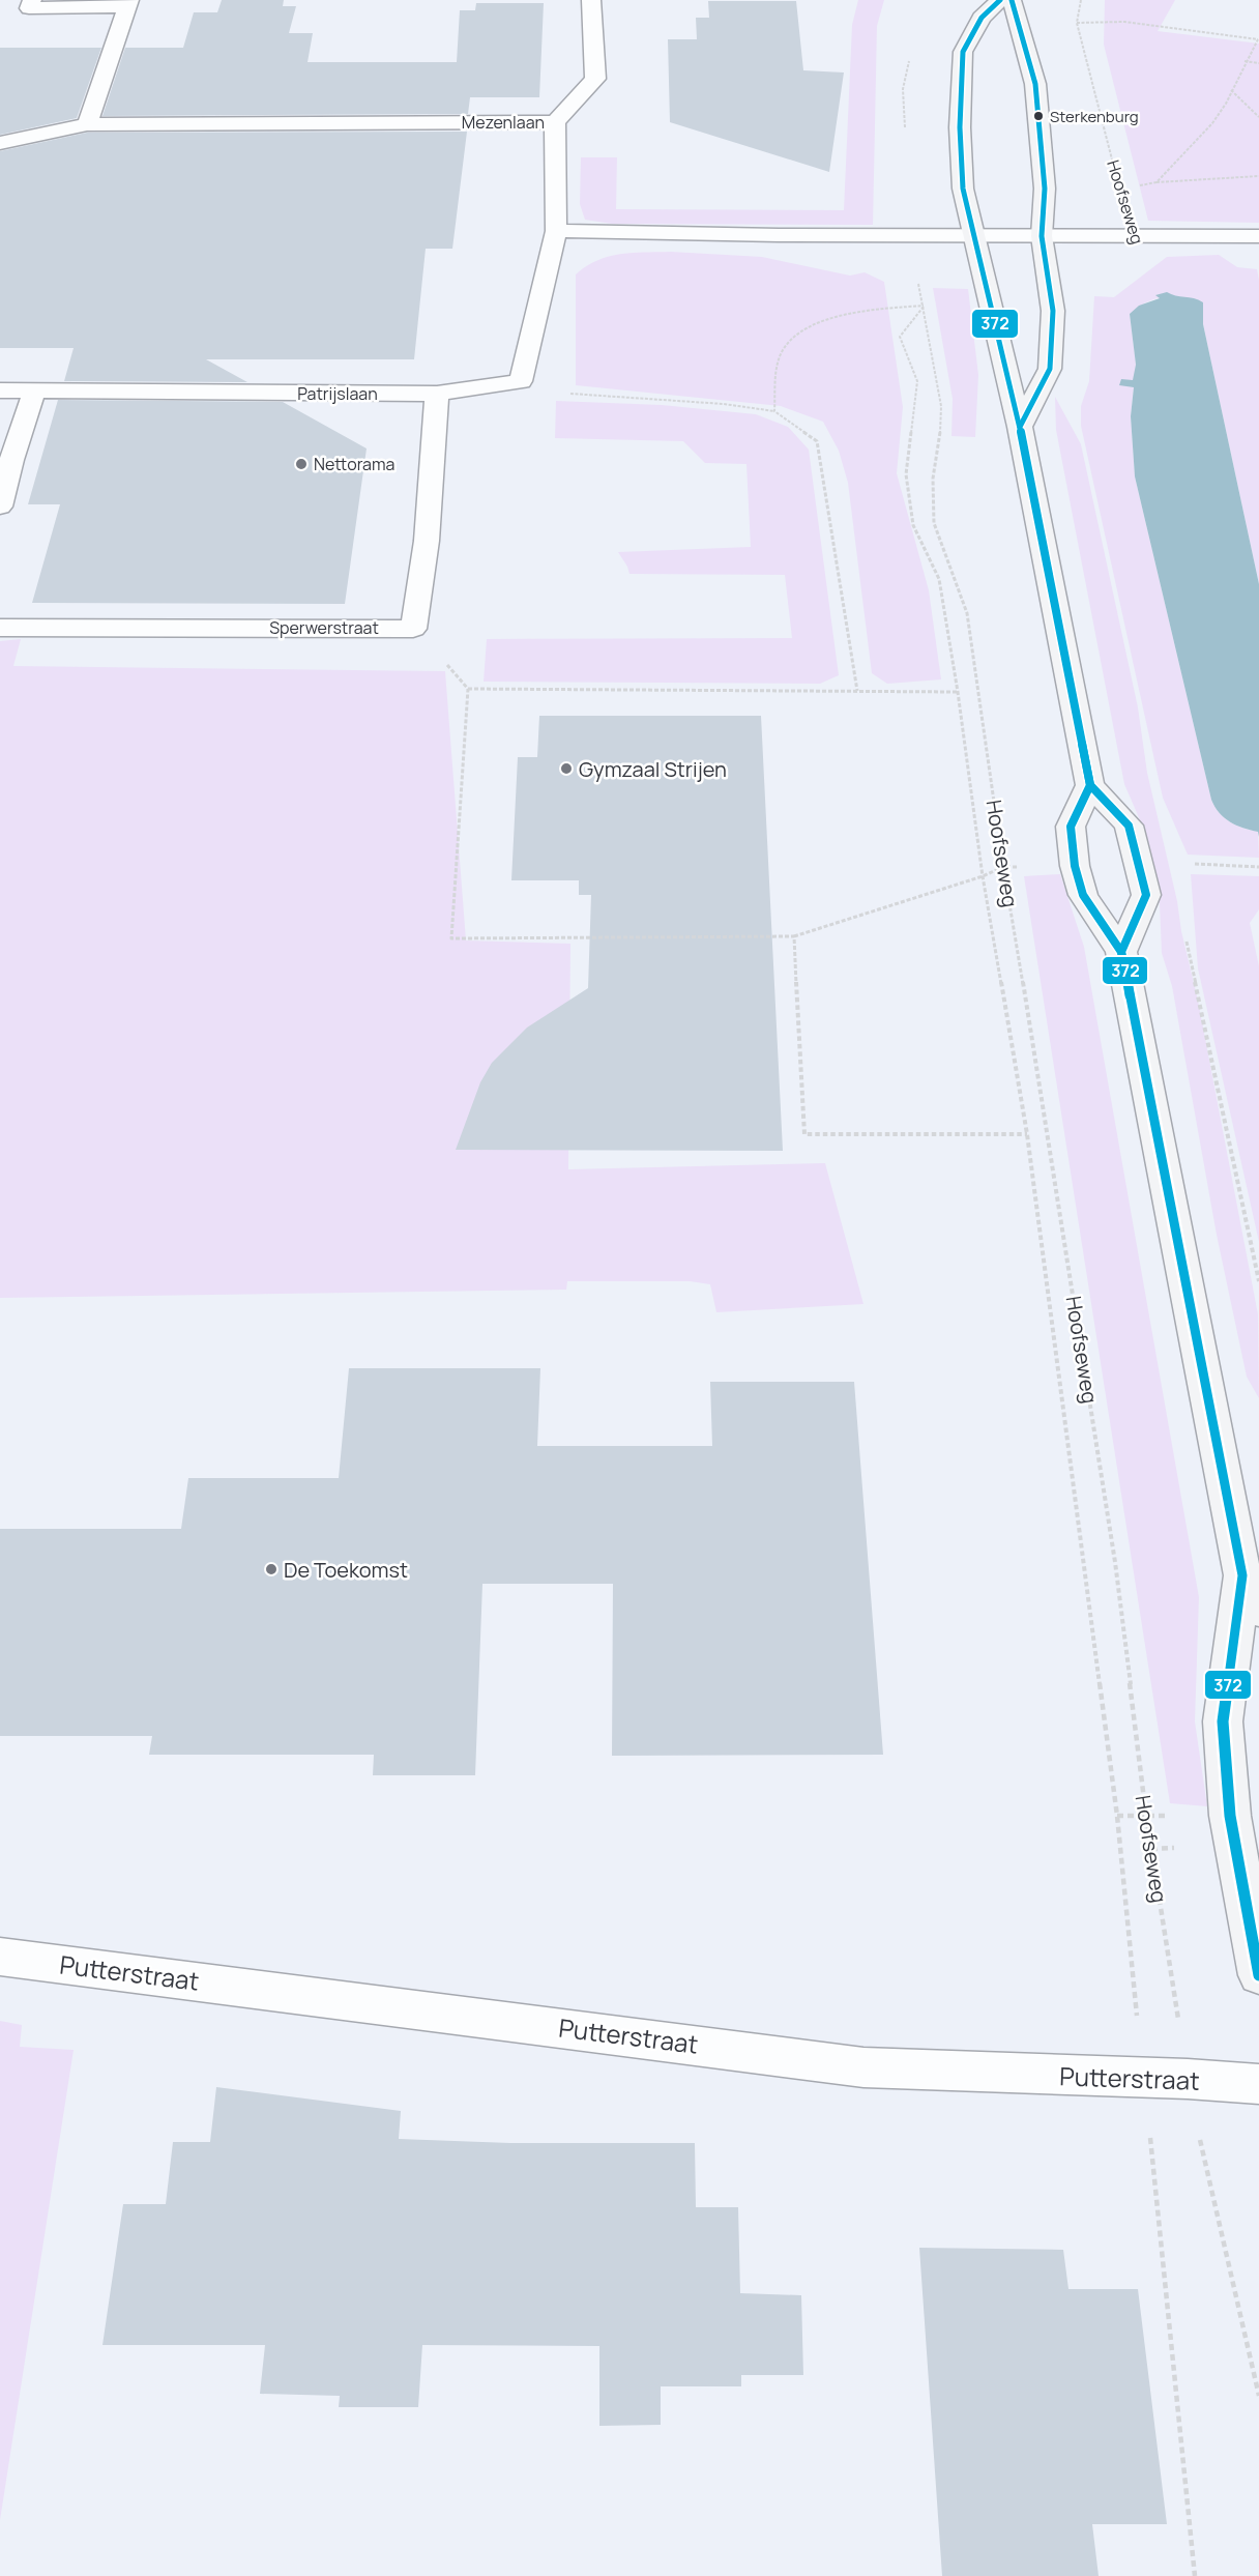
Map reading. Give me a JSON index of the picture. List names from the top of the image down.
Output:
{
  "streets": {
    "street": [
      "Mezenlaan",
      "Patrijslaan",
      "Sperwerstraat",
      "Putterstraat"
    ],
    "path": ["Hoofseweg"]
  },
  "crossings": [
    ["Hoofseweg", "Putterstraat"]
  ],
  "places": [
    "Sterkenburg",
    "Nettorama",
    "Gymzaal Strijen",
    "De Toekomst"
  ],
  "lines": ["transit line 372"]
}
